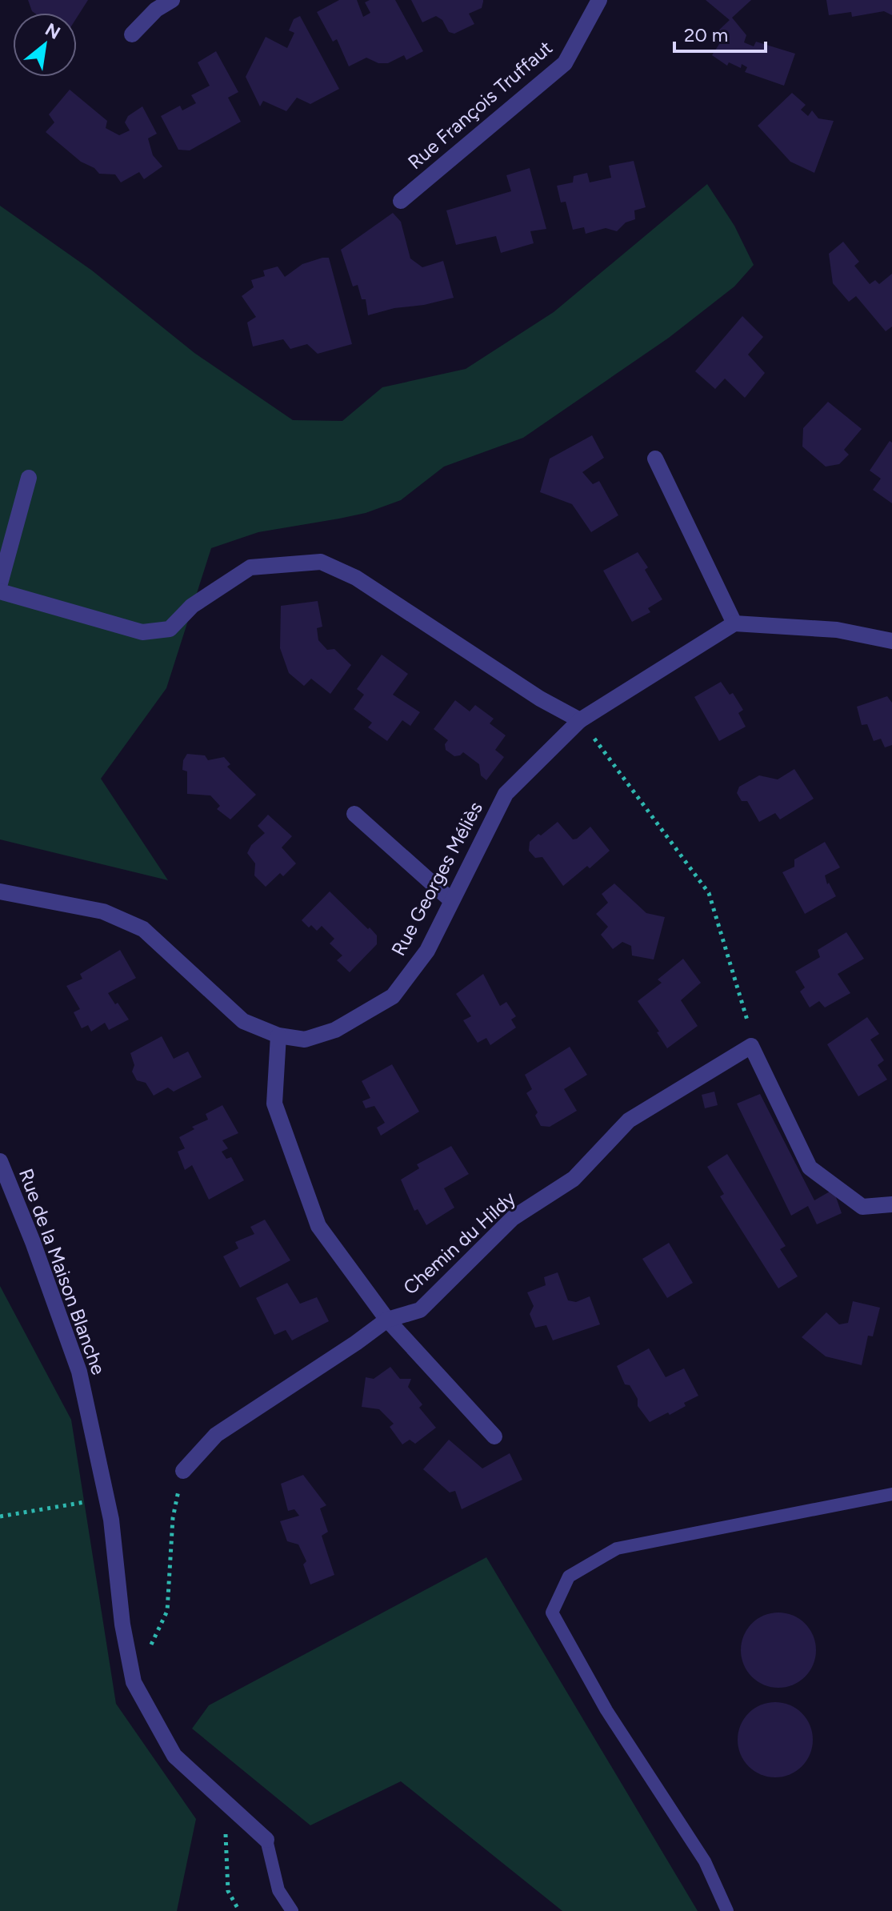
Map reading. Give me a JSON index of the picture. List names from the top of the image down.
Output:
{
  "streets": {
    "street": [
      "Rue François Truffaut",
      "Rue Georges Méliès",
      "Chemin du Hildy",
      "Rue de la Maison Blanche"
    ]
  },
  "scale_bar": "20 m",
  "north": "top right"
}
